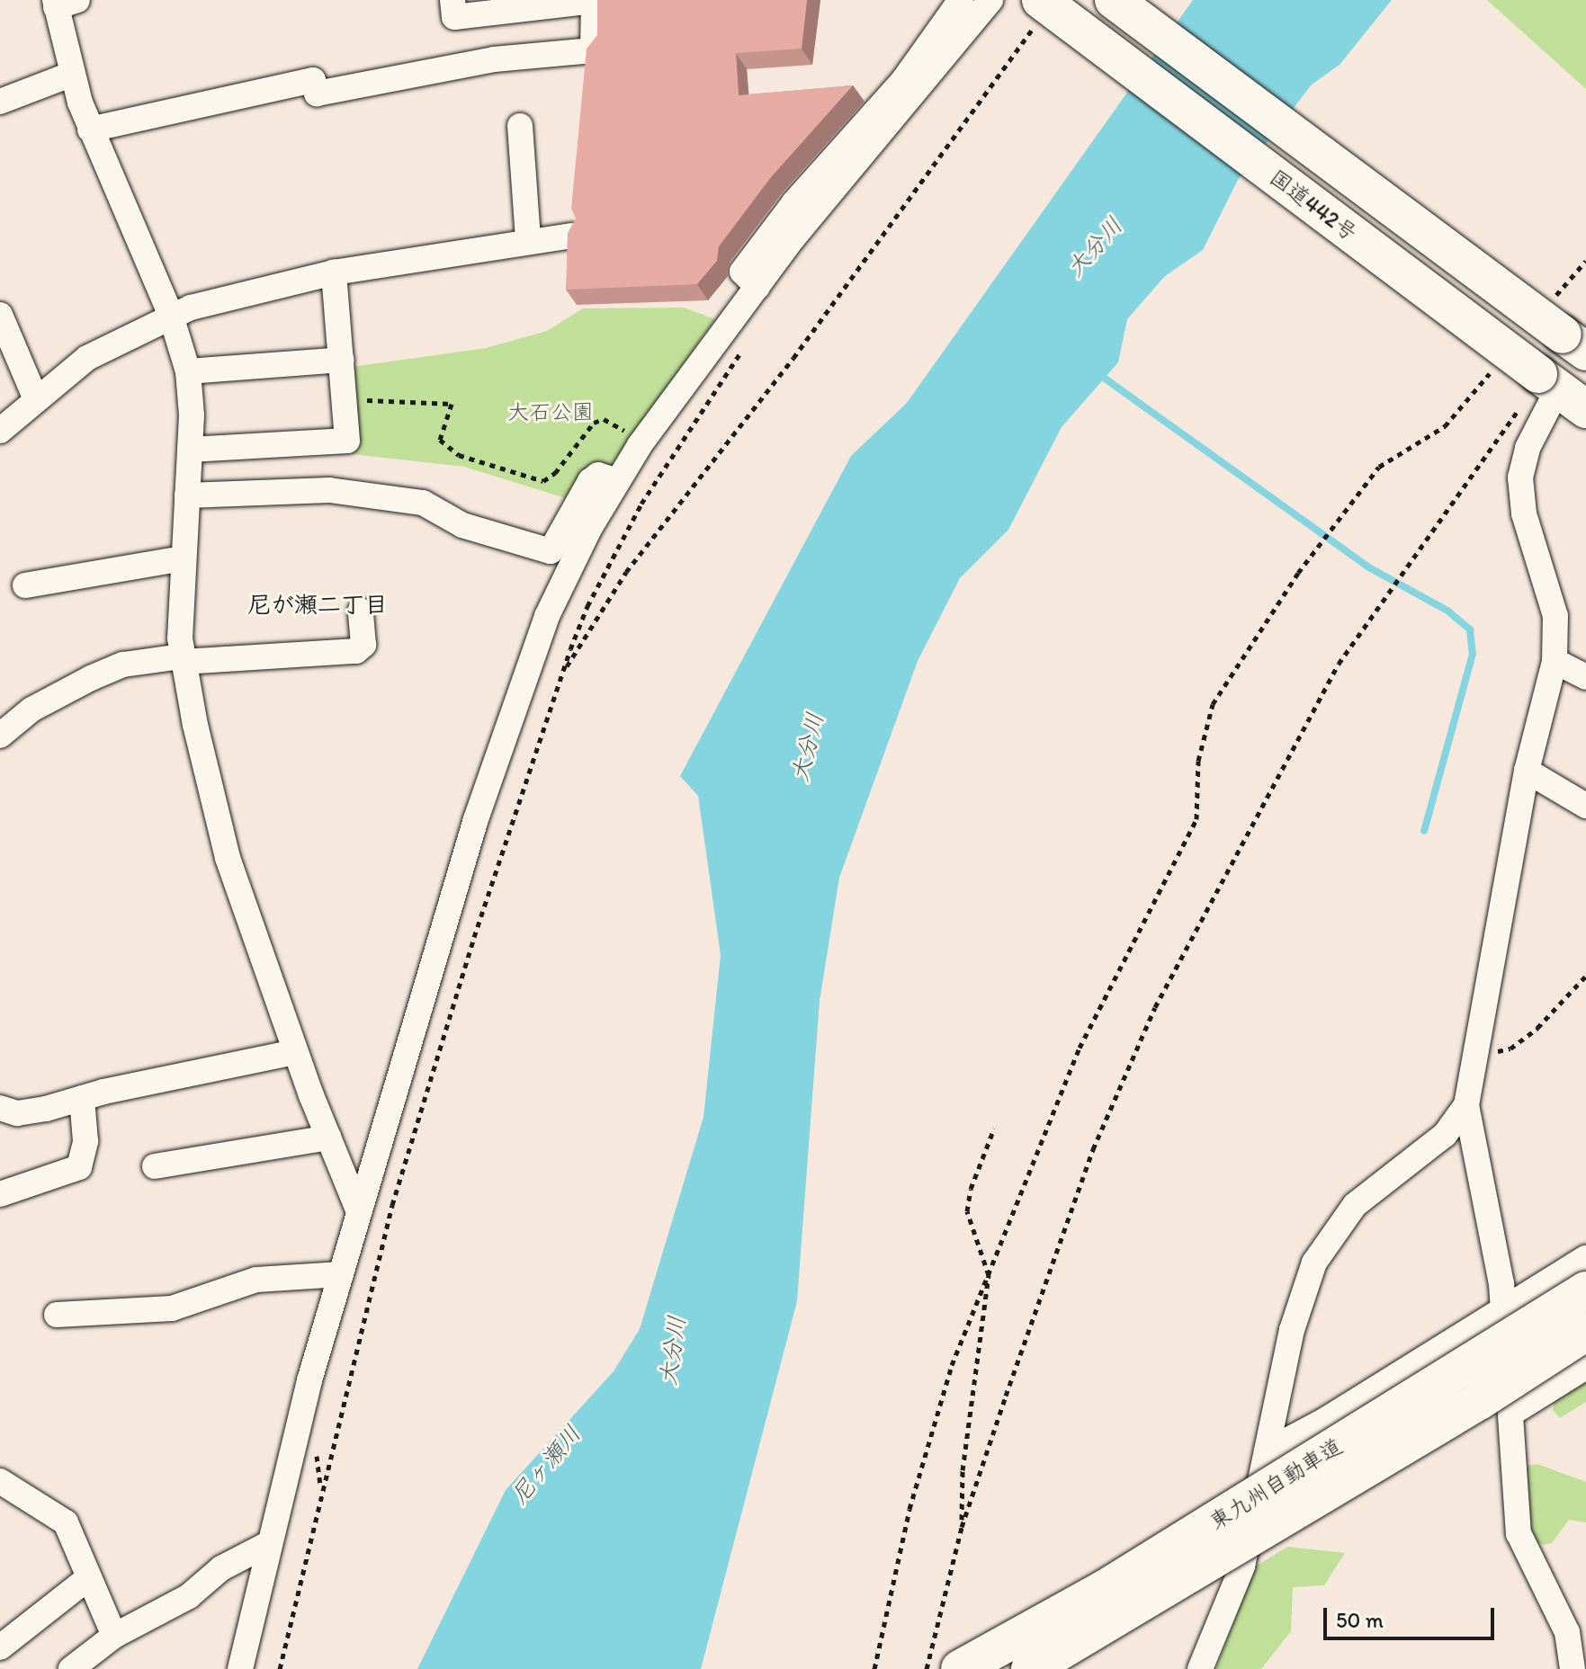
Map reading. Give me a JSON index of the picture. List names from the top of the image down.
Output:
{
  "streets": {
    "highway": ["国道442号", "東九州自動車道"]
  },
  "districts": ["尼が瀬二丁目"],
  "water": ["大分川", "尼ヶ瀬川"],
  "parks": ["大石公園"],
  "scale_bar": "50 m"
}
